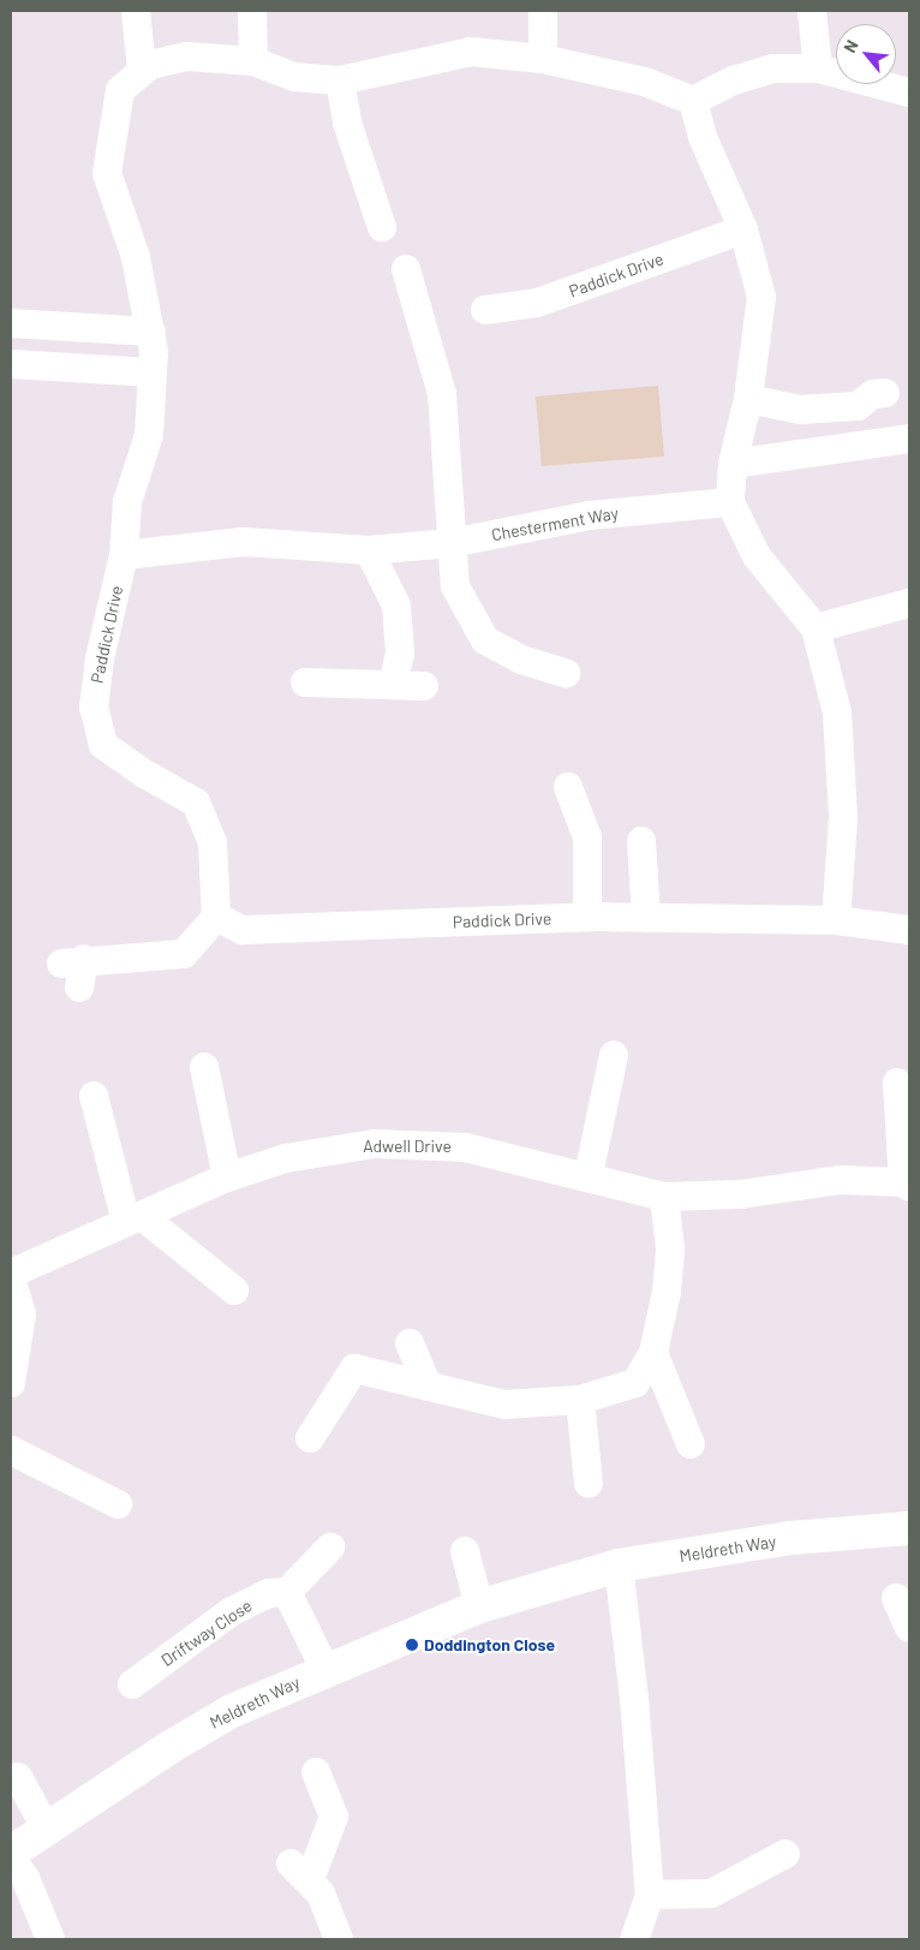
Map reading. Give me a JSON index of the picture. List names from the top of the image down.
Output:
{
  "streets": {
    "street": [
      "Paddick Drive",
      "Chesterment Way",
      "Adwell Drive",
      "Meldreth Way",
      "Driftway Close"
    ]
  },
  "crossings": [
    ["Paddick Drive", "Chesterment Way"]
  ],
  "places": ["Doddington Close"],
  "north": "top left"
}
